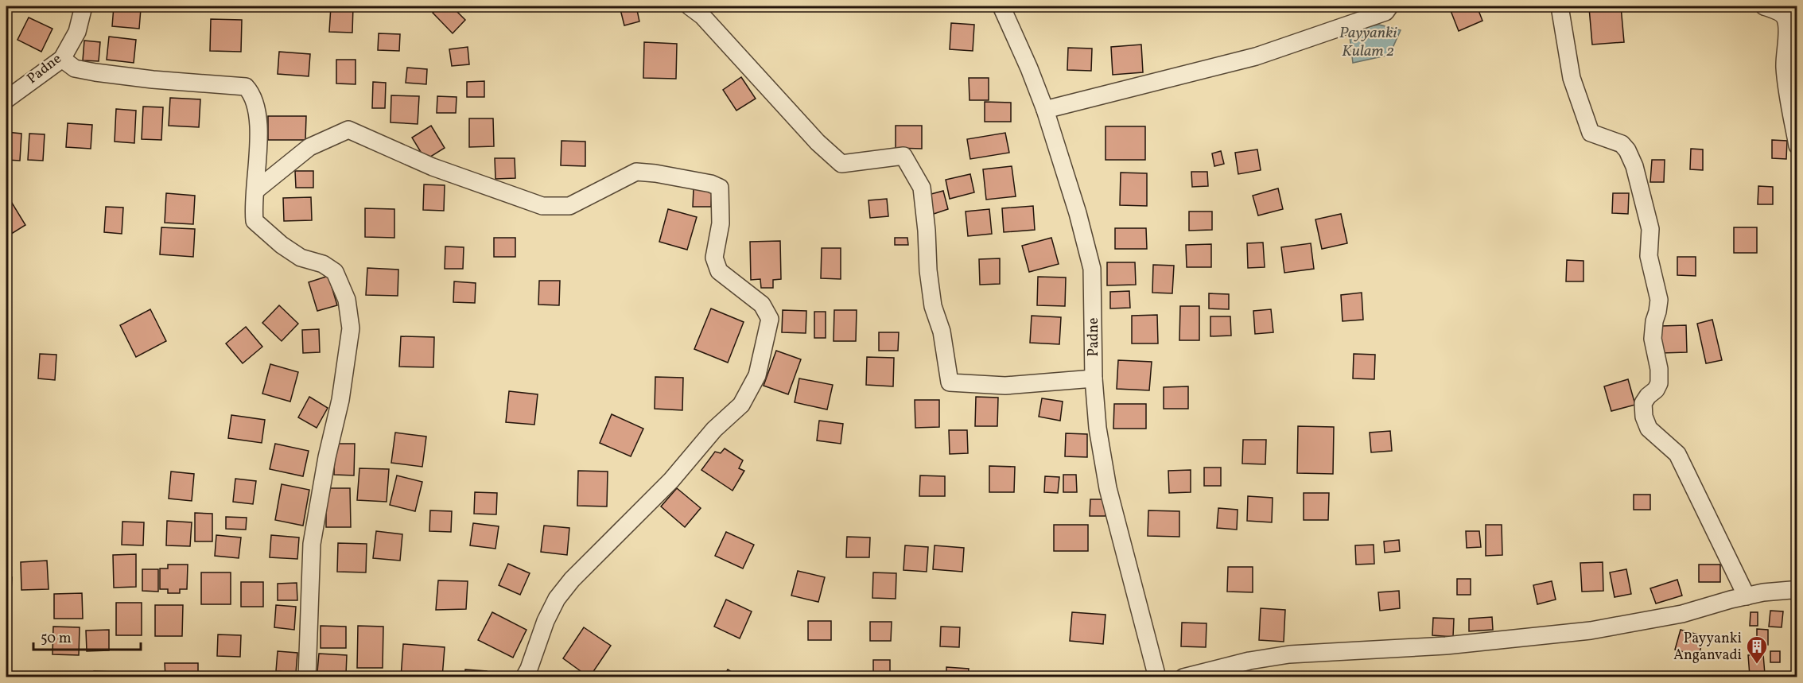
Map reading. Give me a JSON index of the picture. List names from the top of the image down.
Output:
{
  "streets": {
    "street": ["Padne"]
  },
  "water": ["Payyanki Kulam 2"],
  "places": {
    "building": ["Payyanki Anganvadi"]
  },
  "scale_bar": "50 m"
}
